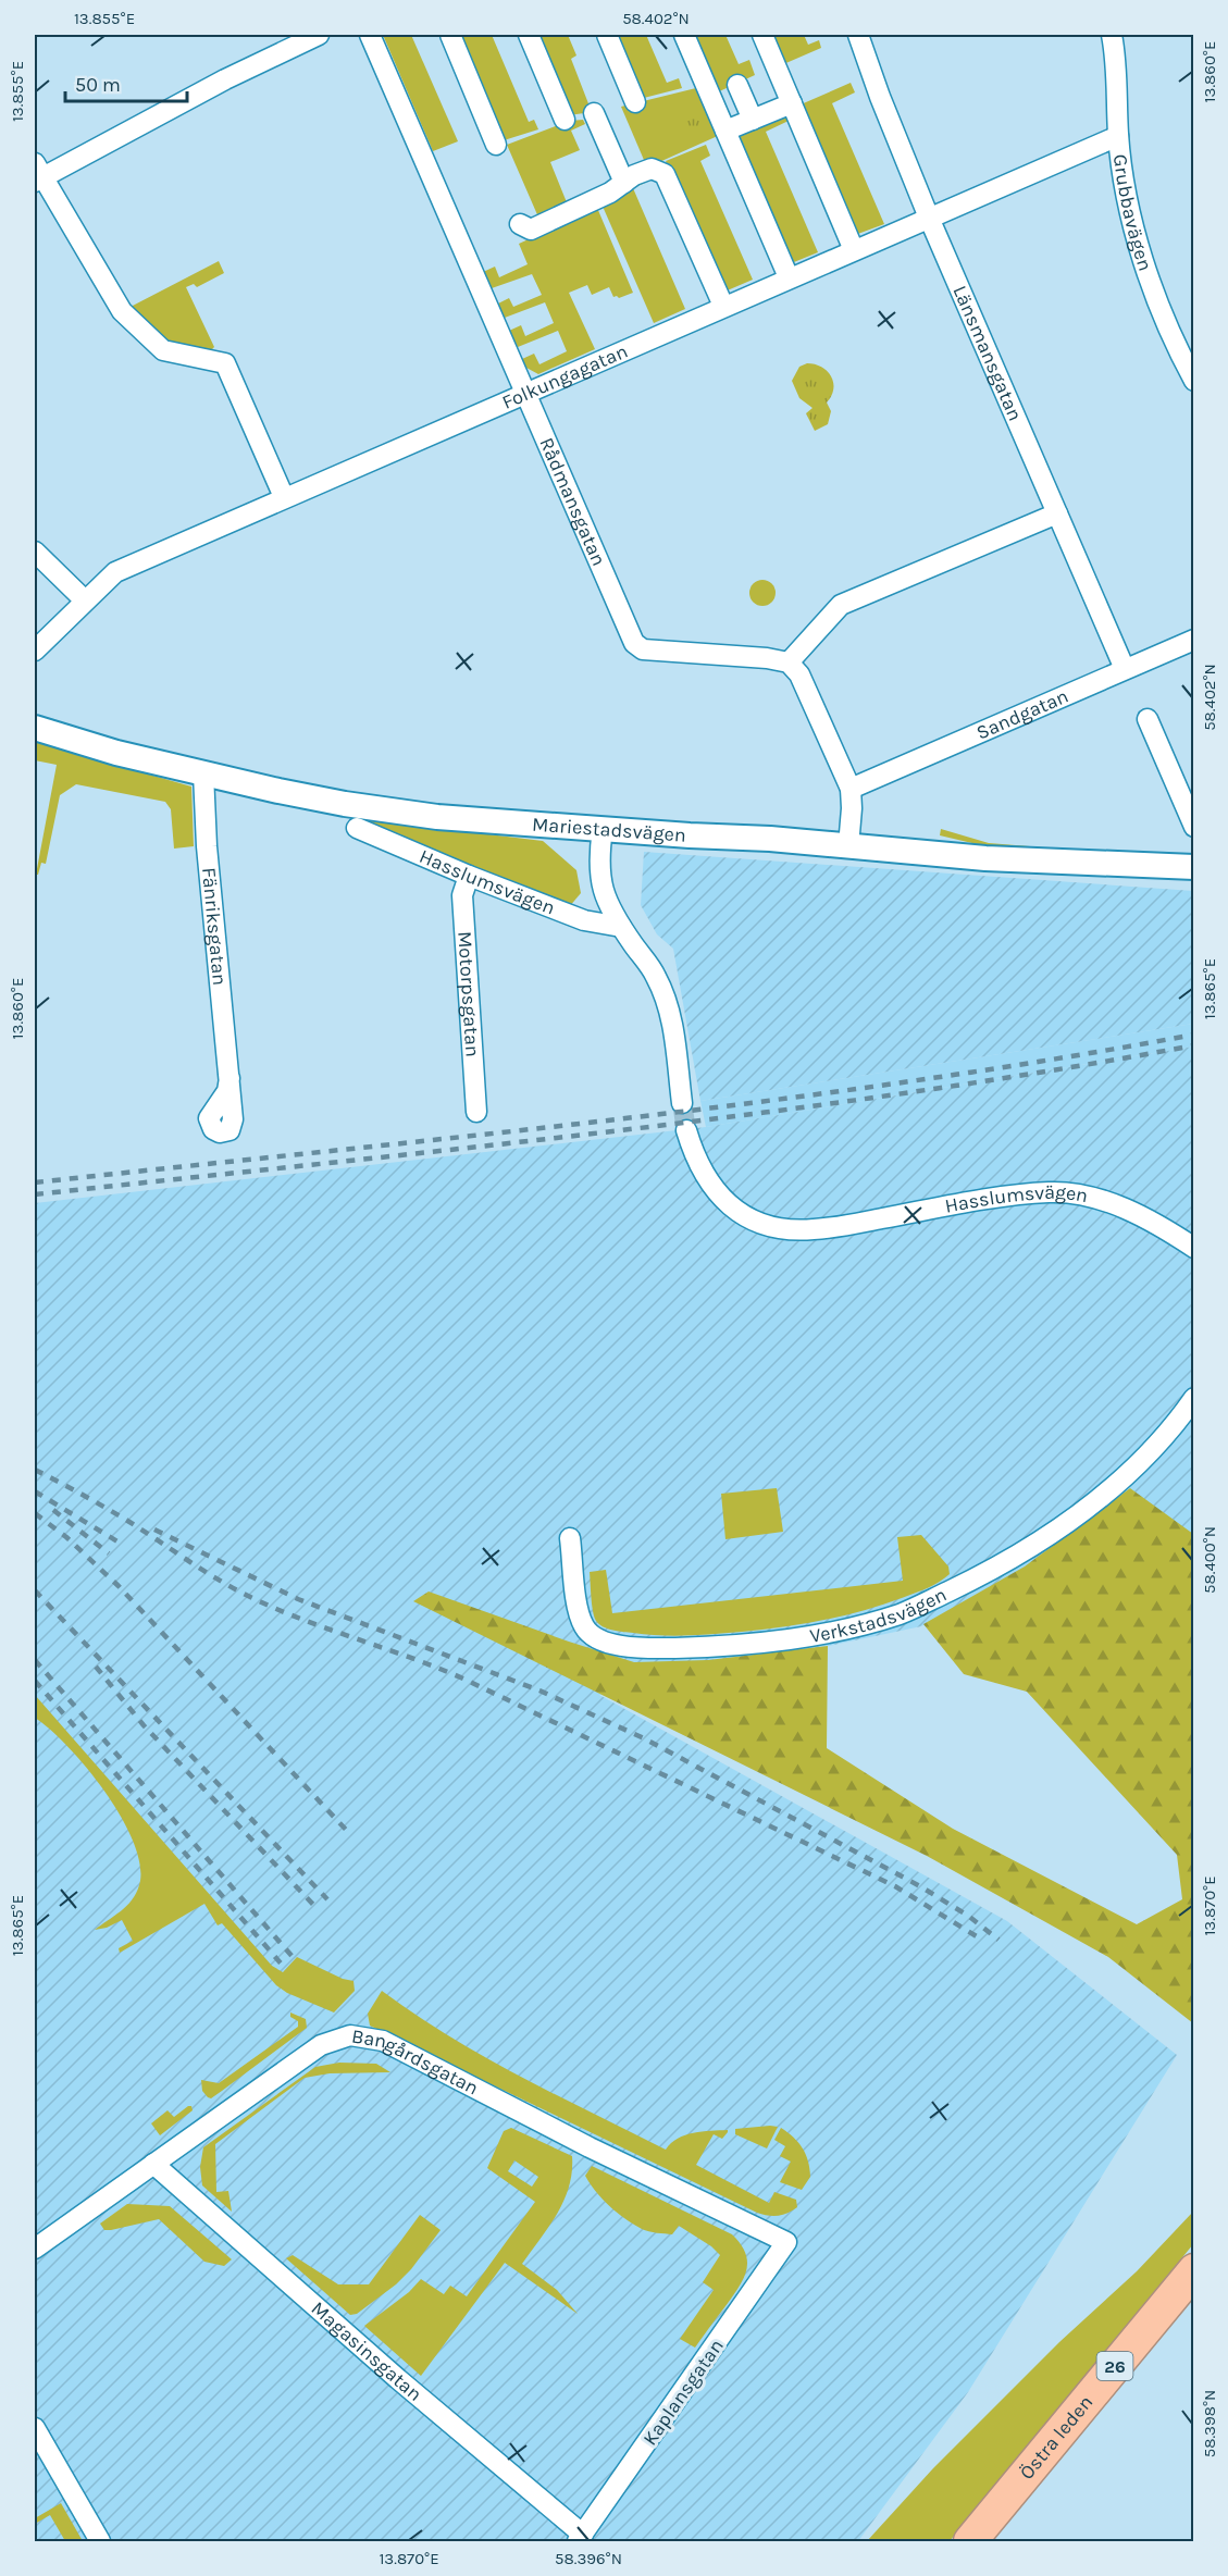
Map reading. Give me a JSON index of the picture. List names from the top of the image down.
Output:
{
  "streets": {
    "highway": ["26", "Östra leden"],
    "street": [
      "Grubbavägen",
      "Länsmansgatan",
      "Folkungagatan",
      "Rådmansgatan",
      "Sandgatan",
      "Mariestadsvägen",
      "Hasslumsvägen",
      "Fänriksgatan",
      "Motorpsgatan",
      "Verkstadsvägen",
      "Bangårdsgatan",
      "Magasinsgatan",
      "Kaplansgatan"
    ]
  },
  "crossings": [
    ["Grubbavägen", "Folkungagatan"],
    ["Länsmansgatan", "Folkungagatan"],
    ["Länsmansgatan", "Sandgatan"],
    ["Folkungagatan", "Rådmansgatan"],
    ["Mariestadsvägen", "Fänriksgatan"],
    ["Hasslumsvägen", "Motorpsgatan"],
    ["Bangårdsgatan", "Magasinsgatan"],
    ["Bangårdsgatan", "Kaplansgatan"],
    ["Magasinsgatan", "Kaplansgatan"]
  ],
  "scale_bar": "50 m",
  "coordinates": [
    "13.855°E",
    "58.402°N",
    "13.860°E",
    "13.865°E",
    "58.400°N",
    "13.870°E",
    "58.398°N",
    "58.396°N"
  ]
}
